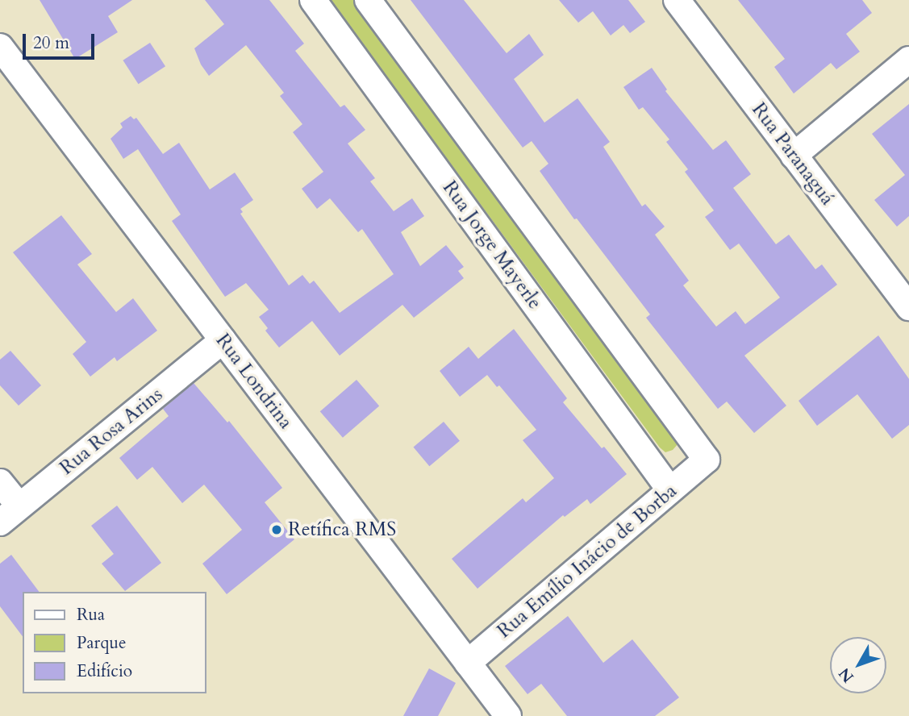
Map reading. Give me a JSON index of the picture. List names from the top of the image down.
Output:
{
  "streets": {
    "street": [
      "Rua Paranaguá",
      "Rua Jorge Mayerle",
      "Rua Londrina",
      "Rua Rosa Arins",
      "Rua Emílio Inácio de Borba"
    ]
  },
  "crossings": [
    ["Rua Jorge Mayerle", "Rua Emílio Inácio de Borba"],
    ["Rua Londrina", "Rua Rosa Arins"],
    ["Rua Londrina", "Rua Emílio Inácio de Borba"]
  ],
  "places": ["Retífica RMS"],
  "legend": ["Rua", "Parque", "Edifício"],
  "scale_bar": "20 m",
  "north": "bottom left"
}
